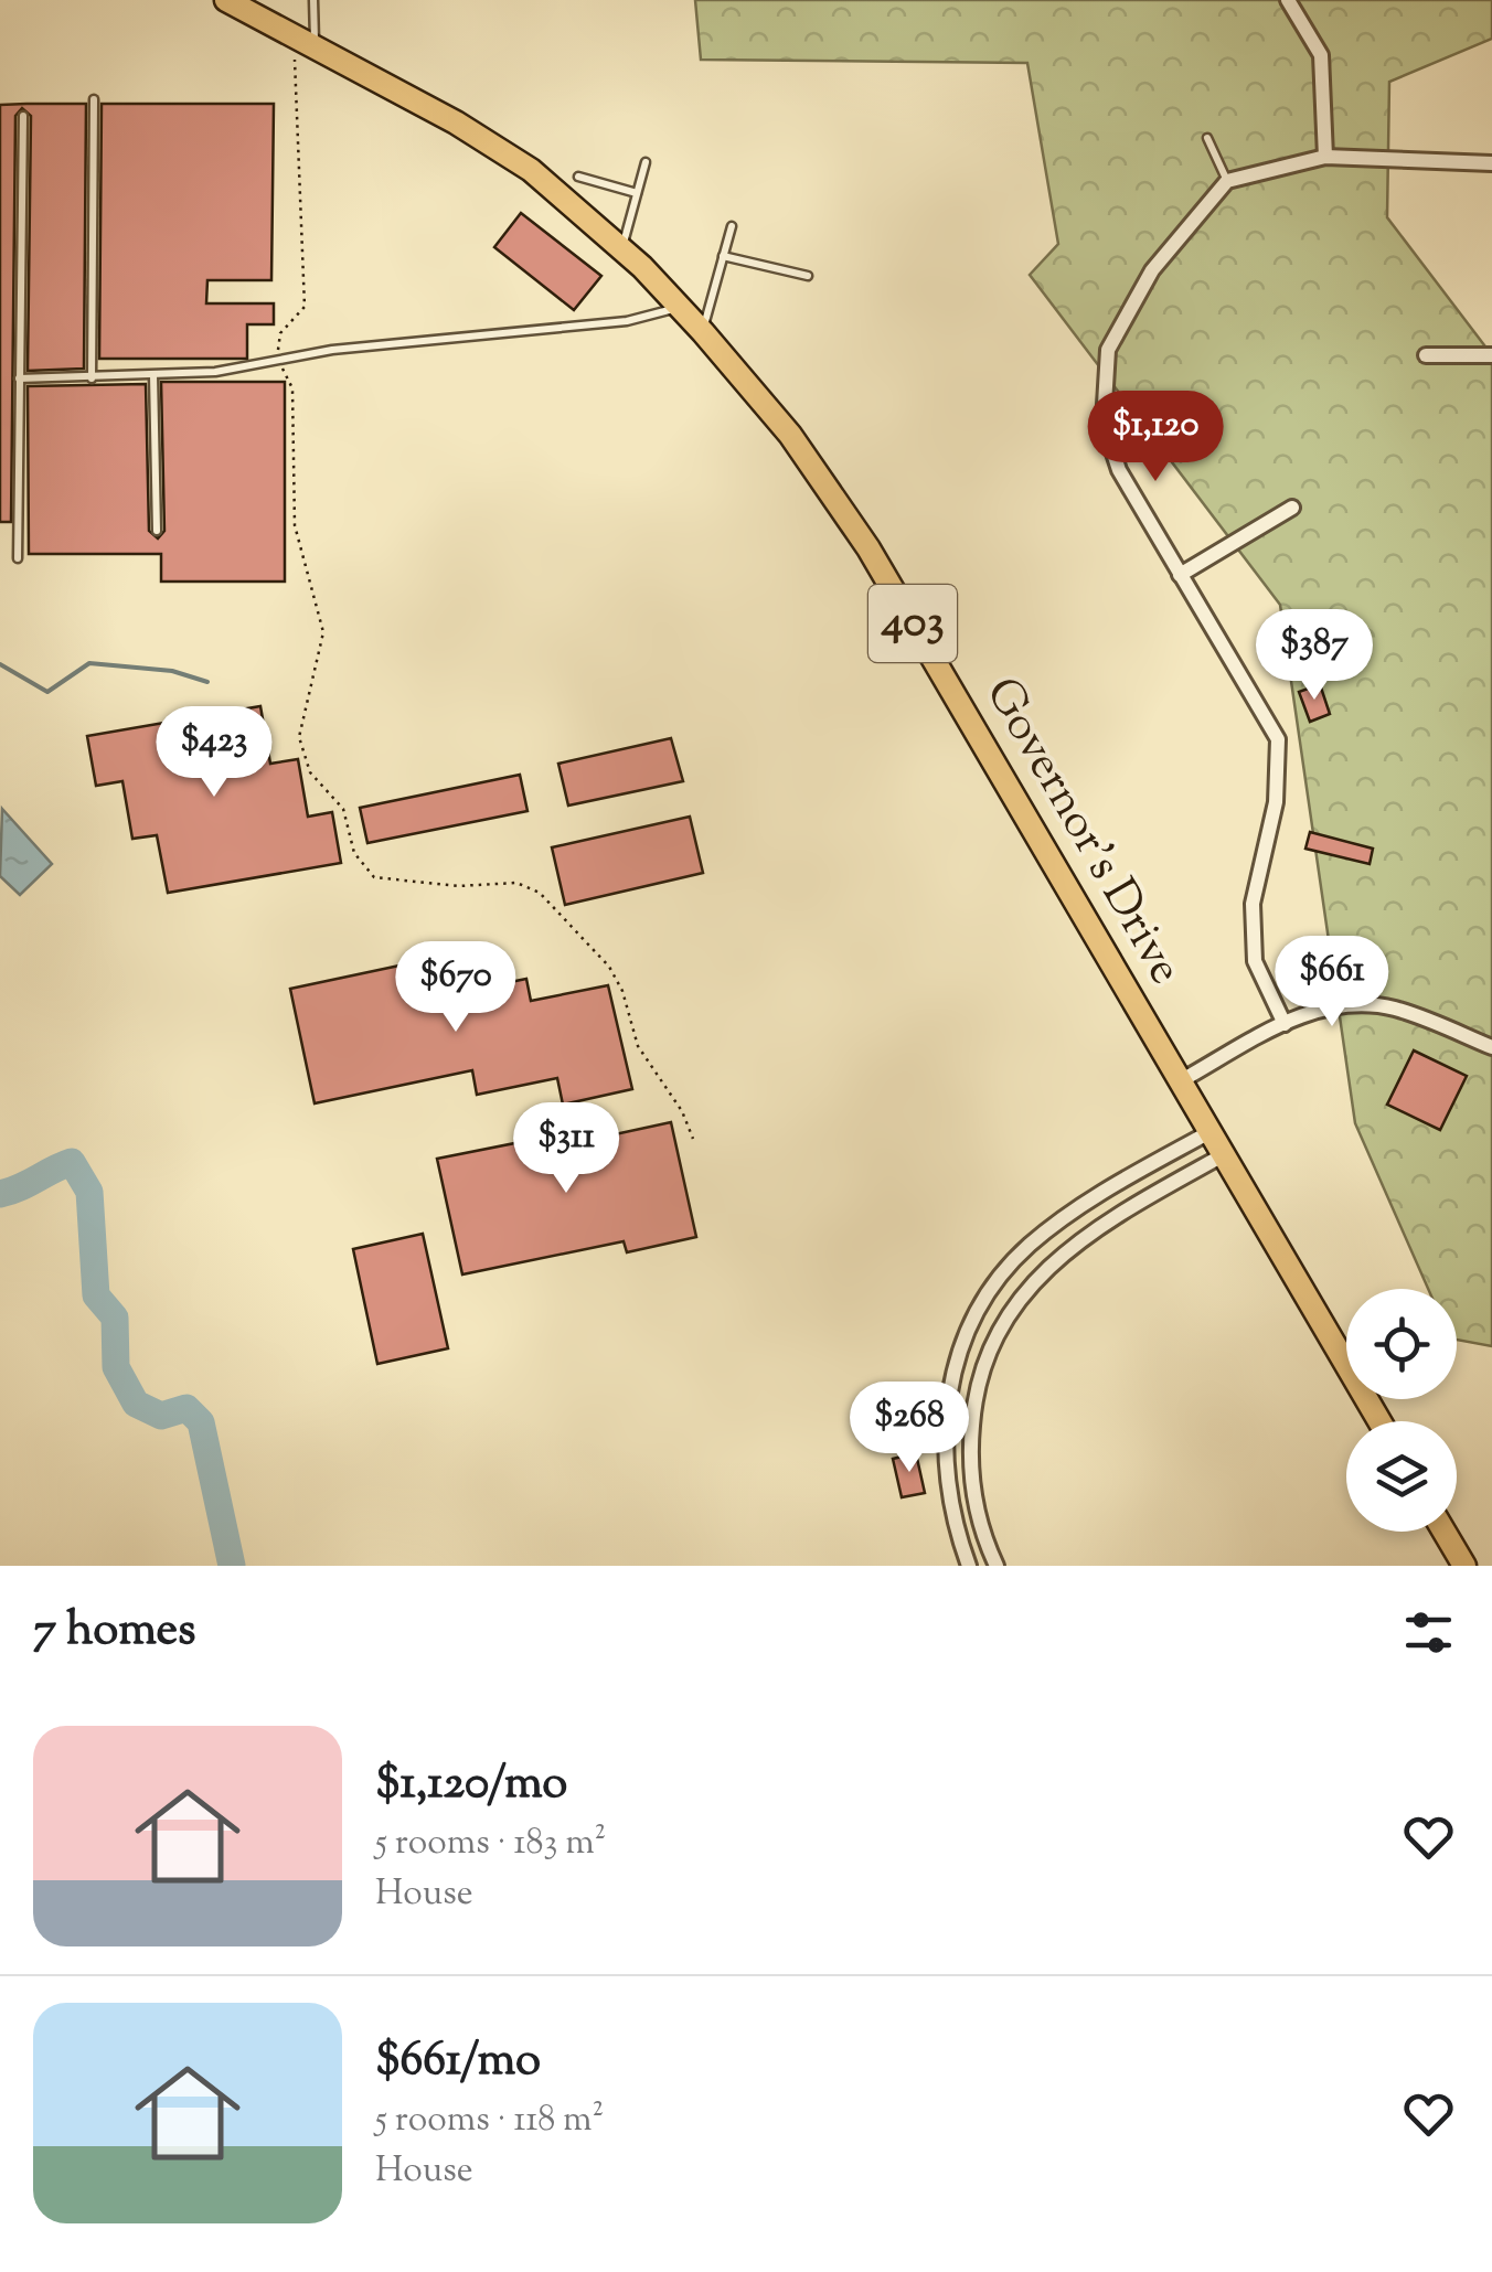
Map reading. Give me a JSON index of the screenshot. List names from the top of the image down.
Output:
{
  "streets": {
    "main road": ["403", "Governor's Drive"]
  },
  "page": {
    "price": [
      "$1,120",
      "$387",
      "$423",
      "$661",
      "$670",
      "$311",
      "$268"
    ],
    "heading": "7 homes",
    "list": [
      {
        "name": "$1,120/mo",
        "note": "5 rooms · 183 m² · House"
      },
      {
        "name": "$661/mo",
        "note": "5 rooms · 118 m² · House"
      }
    ]
  }
}
